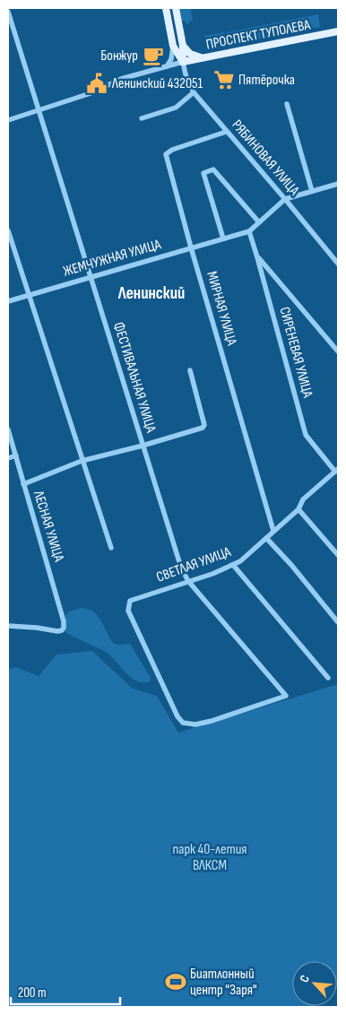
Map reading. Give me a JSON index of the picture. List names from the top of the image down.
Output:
{
  "streets": {
    "main road": ["ПРОСПЕКТ ТУПОЛЕВА"],
    "street": [
      "РЯБИНОВАЯ УЛИЦА",
      "ЖЕМЧУЖНАЯ УЛИЦА",
      "МИРНАЯ УЛИЦА",
      "СИРЕНЕВАЯ УЛИЦА",
      "ФЕСТИВАЛЬНАЯ УЛИЦА",
      "ЛЕСНАЯ УЛИЦА",
      "СВЕТЛАЯ УЛИЦА"
    ]
  },
  "crossings": [
    ["ПРОСПЕКТ ТУПОЛЕВА", "РЯБИНОВАЯ УЛИЦА"],
    ["РЯБИНОВАЯ УЛИЦА", "МИРНАЯ УЛИЦА"],
    ["ЖЕМЧУЖНАЯ УЛИЦА", "МИРНАЯ УЛИЦА"],
    ["ЖЕМЧУЖНАЯ УЛИЦА", "СИРЕНЕВАЯ УЛИЦА"],
    ["ЖЕМЧУЖНАЯ УЛИЦА", "ФЕСТИВАЛЬНАЯ УЛИЦА"],
    ["МИРНАЯ УЛИЦА", "СВЕТЛАЯ УЛИЦА"],
    ["СИРЕНЕВАЯ УЛИЦА", "СВЕТЛАЯ УЛИЦА"],
    ["ФЕСТИВАЛЬНАЯ УЛИЦА", "СВЕТЛАЯ УЛИЦА"]
  ],
  "districts": ["Ленинский"],
  "parks": ["парк 40-летия ВЛКСМ"],
  "places": {
    "cafe": ["Бонжур"],
    "supermarket": ["Пятёрочка"],
    "public building": ["Ленинский 432051"],
    "sports": ["Биатлонный центр \"Заря\""]
  },
  "scale_bar": "200 m",
  "north": "top left"
}
